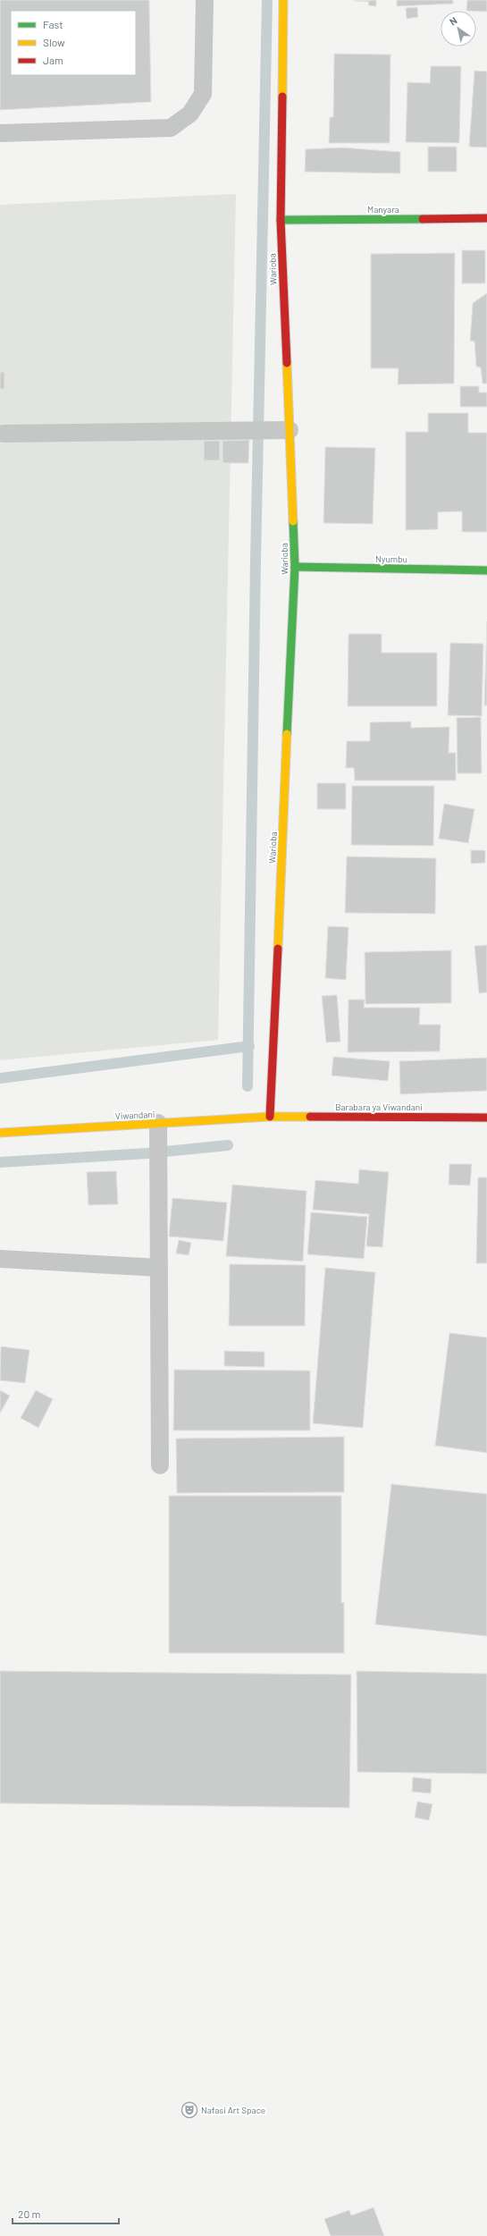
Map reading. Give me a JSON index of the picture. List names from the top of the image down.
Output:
{
  "streets": {
    "street": [
      "Manyara",
      "Warioba",
      "Nyumbu",
      "Barabara ya Viwandani",
      "Viwandani"
    ]
  },
  "crossings": [
    ["Manyara", "Warioba"],
    ["Warioba", "Nyumbu"],
    ["Warioba", "Barabara ya Viwandani"],
    ["Warioba", "Viwandani"],
    ["Barabara ya Viwandani", "Viwandani"]
  ],
  "places": {
    "theatre": ["Nafasi Art Space"]
  },
  "legend": ["Fast", "Slow", "Jam"],
  "scale_bar": "20 m",
  "north": "top left"
}
